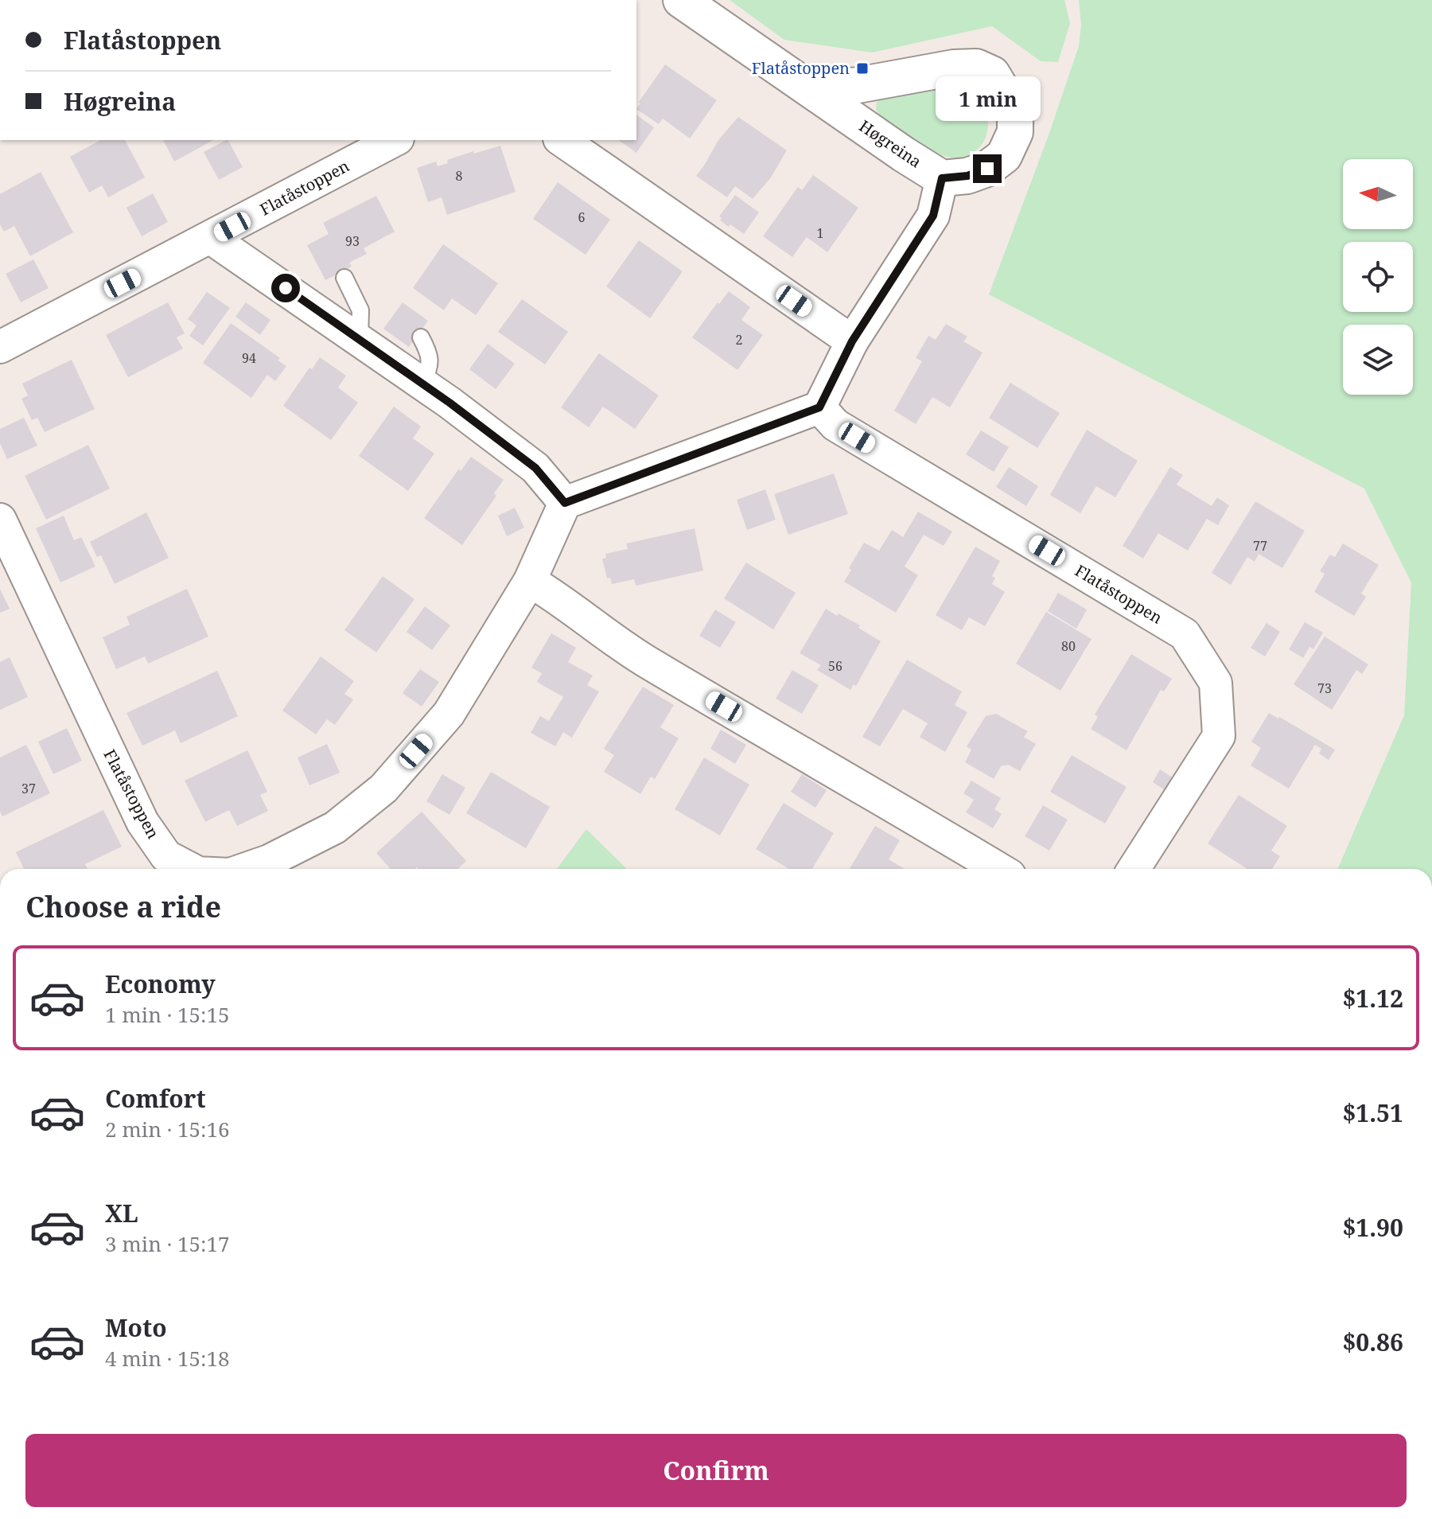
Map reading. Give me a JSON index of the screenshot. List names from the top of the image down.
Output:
{
  "streets": {
    "street": ["Høgreina", "Flatåstoppen"]
  },
  "places": {
    "transit": ["Flatåstoppen"]
  },
  "house_numbers": [
    "8",
    "6",
    "1",
    "93",
    "2",
    "94",
    "77",
    "80",
    "56",
    "73",
    "37"
  ],
  "north": "left",
  "page": {
    "banner": ["Flatåstoppen", "Høgreina"],
    "bubble": "1 min",
    "heading": "Choose a ride",
    "list": [
      {
        "name": "Economy",
        "note": "1 min · 15:15",
        "value": "$1.12"
      },
      {
        "name": "Comfort",
        "note": "2 min · 15:16",
        "value": "$1.51"
      },
      {
        "name": "XL",
        "note": "3 min · 15:17",
        "value": "$1.90"
      },
      {
        "name": "Moto",
        "note": "4 min · 15:18",
        "value": "$0.86"
      }
    ],
    "buttons": "Confirm"
  }
}
